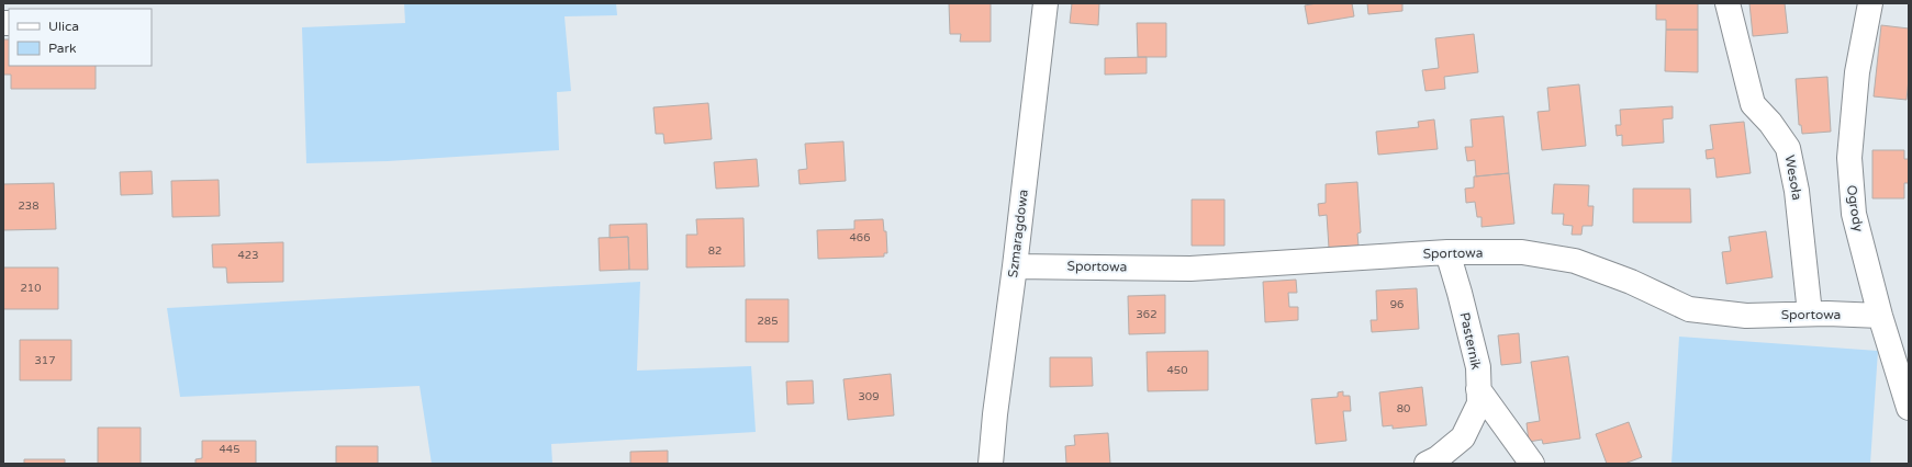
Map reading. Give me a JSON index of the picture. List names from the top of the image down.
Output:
{
  "streets": {
    "street": [
      "Wesoła",
      "Ogrody",
      "Szmaragdowa",
      "Sportowa",
      "Pasternik"
    ]
  },
  "crossings": [
    ["Wesoła", "Sportowa"],
    ["Ogrody", "Sportowa"],
    ["Szmaragdowa", "Sportowa"],
    ["Sportowa", "Pasternik"]
  ],
  "house_numbers": [
    "238",
    "466",
    "82",
    "423",
    "210",
    "96",
    "362",
    "285",
    "317",
    "450",
    "309",
    "80",
    "445"
  ],
  "legend": ["Ulica", "Park"]
}
